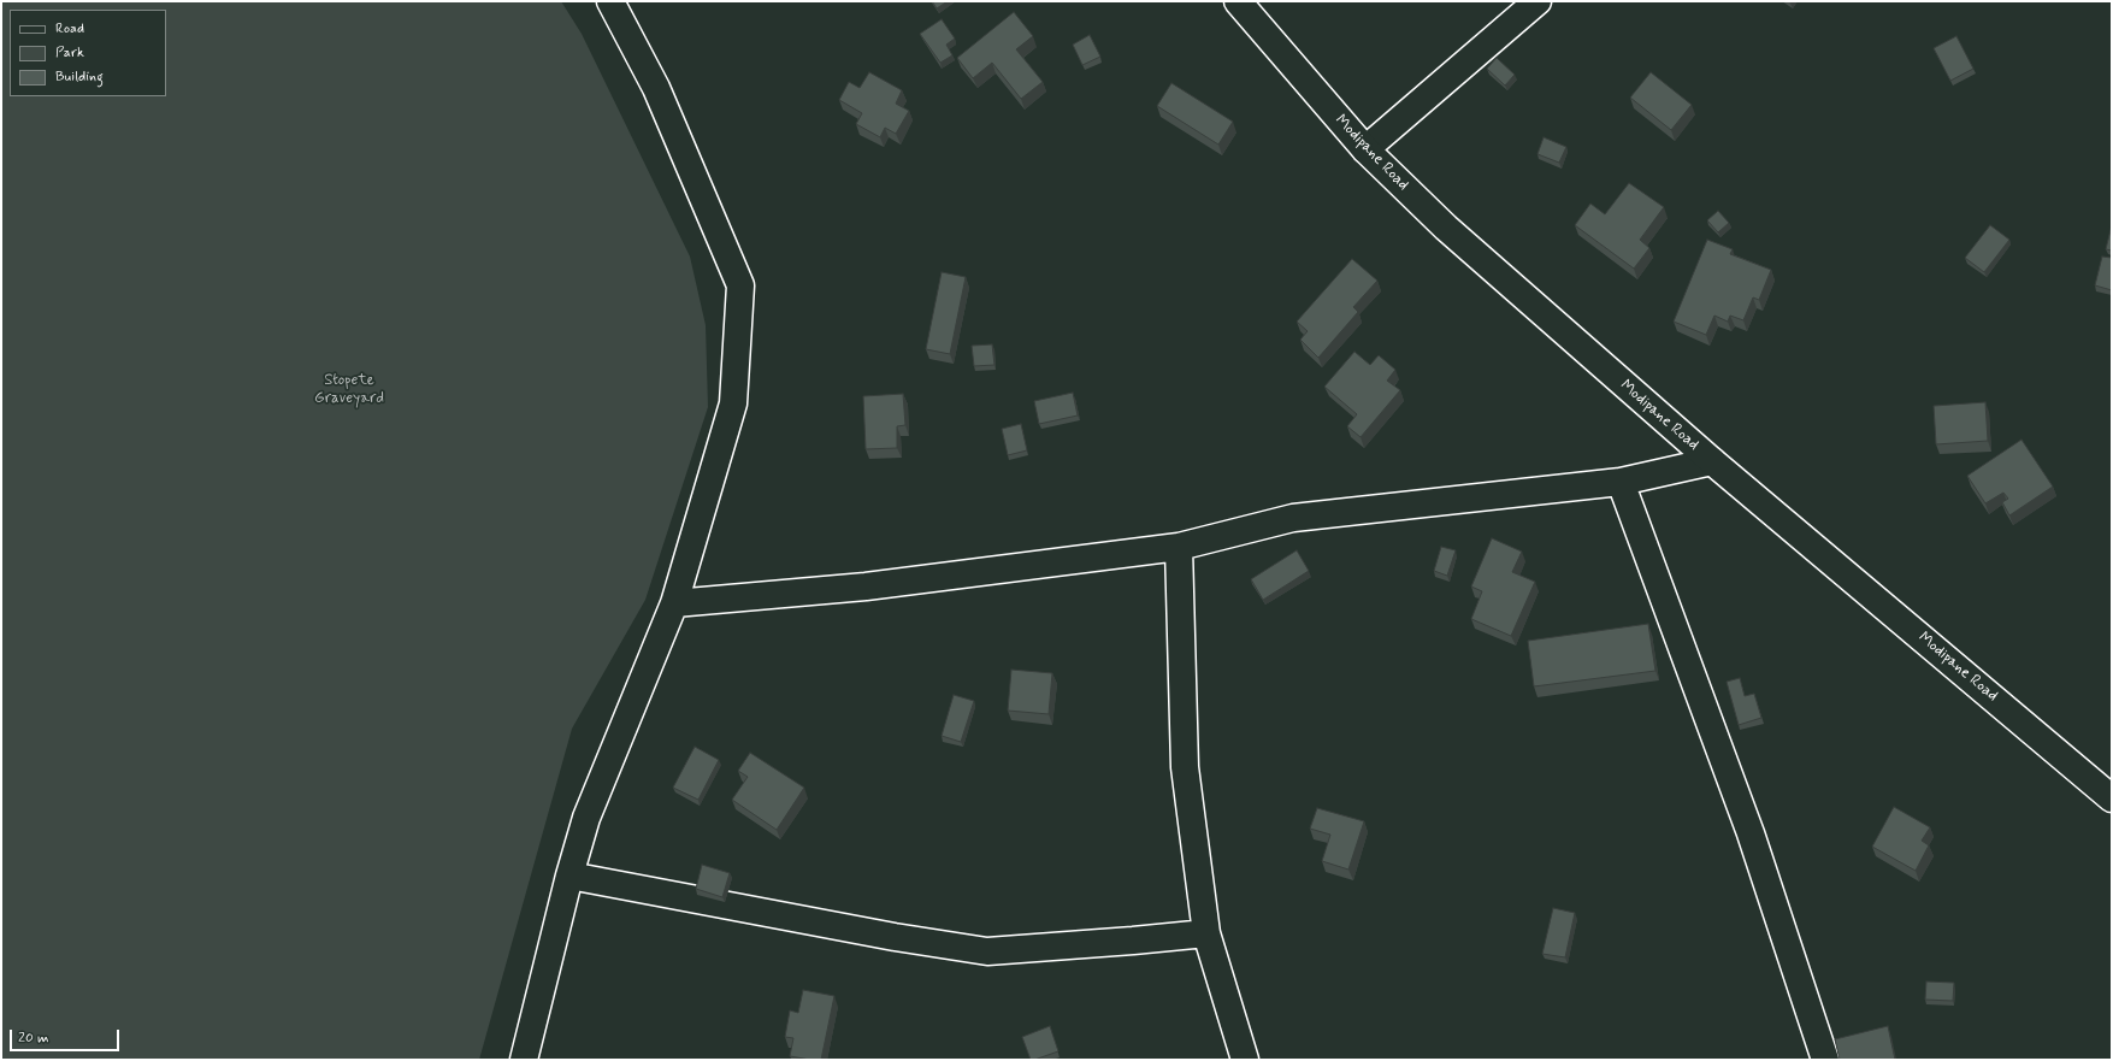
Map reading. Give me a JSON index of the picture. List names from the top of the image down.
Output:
{
  "streets": {
    "street": ["Modipane Road"]
  },
  "parks": ["Stopete Graveyard"],
  "legend": ["Road", "Park", "Building"],
  "scale_bar": "20 m"
}
